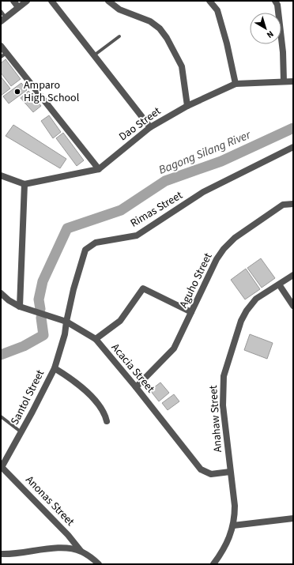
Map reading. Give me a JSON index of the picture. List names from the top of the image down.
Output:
{
  "streets": {
    "street": [
      "Dao Street",
      "Rimas Street",
      "Aguho Street",
      "Acacia Street",
      "Santol Street",
      "Anahaw Street",
      "Anonas Street"
    ]
  },
  "crossings": [
    ["Rimas Street", "Acacia Street"],
    ["Rimas Street", "Santol Street"],
    ["Aguho Street", "Acacia Street"],
    ["Acacia Street", "Anahaw Street"],
    ["Santol Street", "Anonas Street"]
  ],
  "water": ["Bagong Silang River"],
  "places": ["Amparo High School"],
  "north": "bottom right"
}
